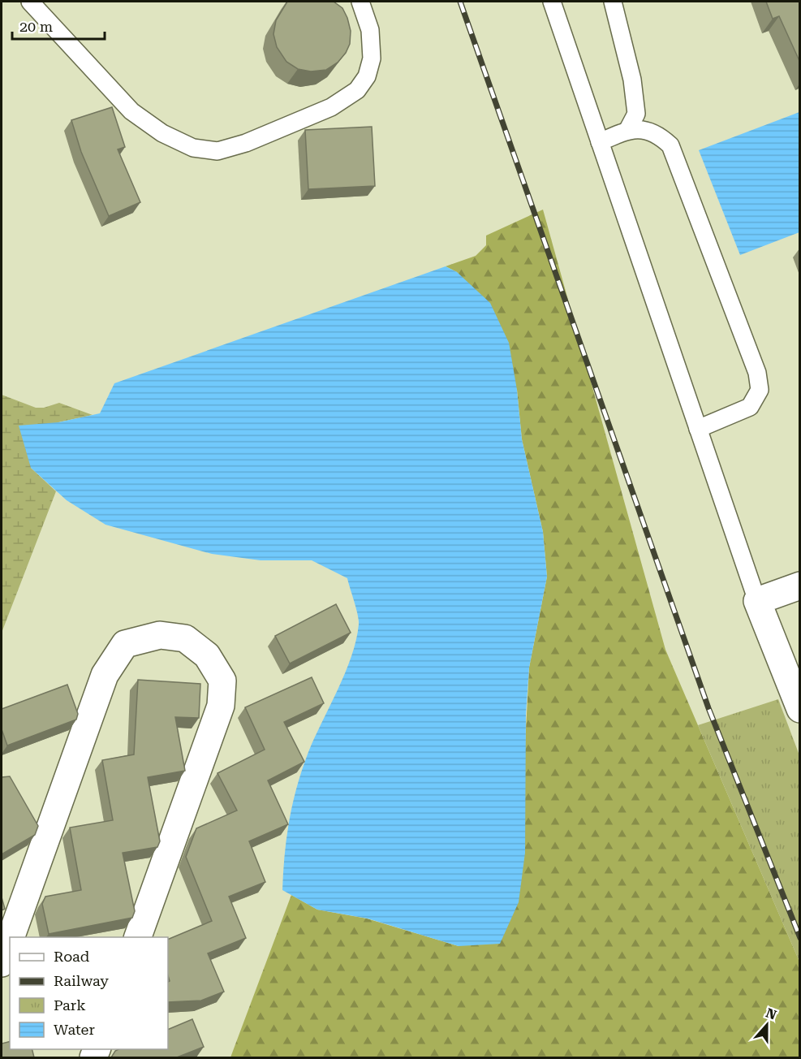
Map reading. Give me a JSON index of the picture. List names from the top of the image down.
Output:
{
  "legend": [
    "Road",
    "Railway",
    "Park",
    "Water"
  ],
  "scale_bar": "20 m",
  "north": "top"
}
